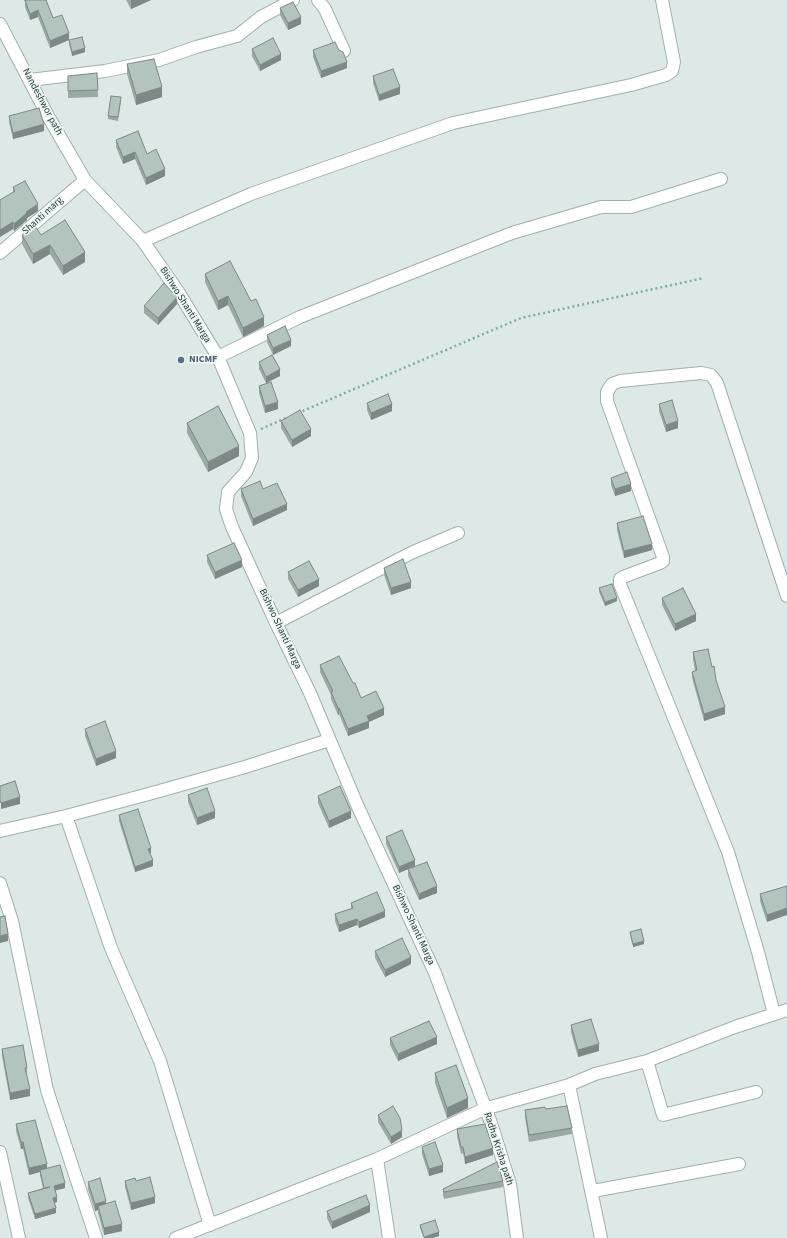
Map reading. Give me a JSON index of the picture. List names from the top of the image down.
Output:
{
  "streets": {
    "street": [
      "Nandeshwor path",
      "Shanti marg",
      "Bishwo Shanti Marga",
      "Radha Krisha path"
    ]
  },
  "crossings": [
    ["Nandeshwor path", "Shanti marg"],
    ["Nandeshwor path", "Bishwo Shanti Marga"],
    ["Shanti marg", "Bishwo Shanti Marga"],
    ["Bishwo Shanti Marga", "Radha Krisha path"]
  ],
  "places": ["NICMF"]
}
